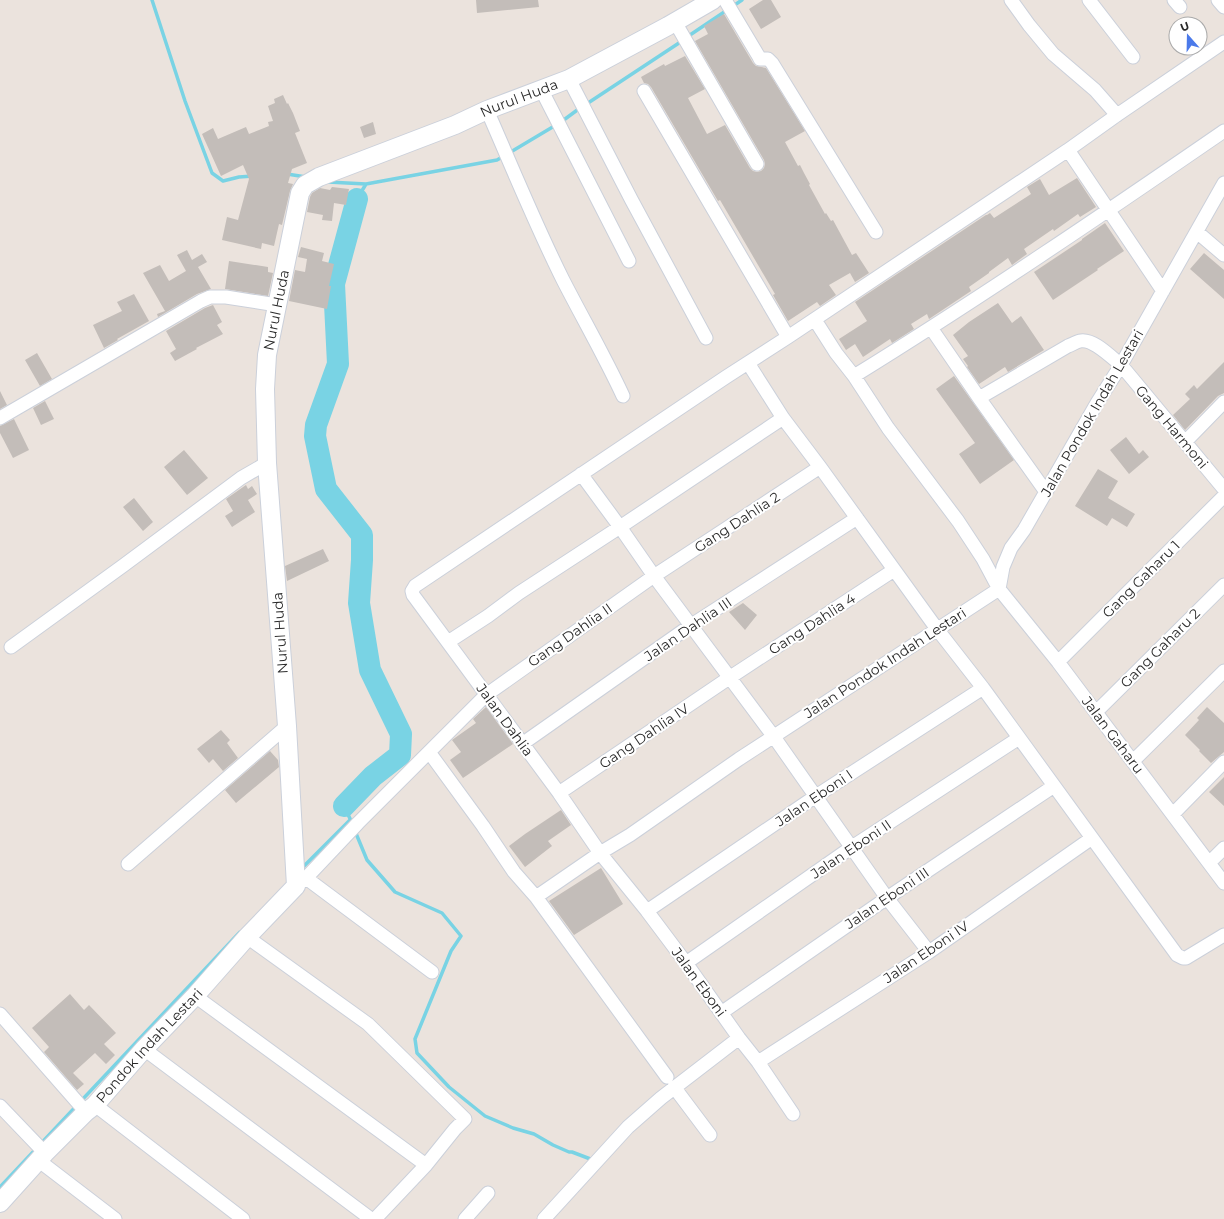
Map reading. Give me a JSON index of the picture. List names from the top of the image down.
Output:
{
  "streets": {
    "street": [
      "Nurul Huda",
      "Jalan Pondok Indah Lestari",
      "Gang Harmoni",
      "Gang Dahlia 2",
      "Gang Gaharu 1",
      "Gang Dahlia 4",
      "Jalan Dahlia III",
      "Gang Dahlia II",
      "Gang Gaharu 2",
      "Jalan Dahlia",
      "Jalan Gaharu",
      "Gang Dahlia IV",
      "Jalan Eboni I",
      "Jalan Eboni II",
      "Jalan Eboni III",
      "Jalan Eboni IV",
      "Jalan Eboni",
      "Pondok Indah Lestari"
    ]
  },
  "crossings": [
    ["Nurul Huda", "Gang Dahlia II"],
    ["Nurul Huda", "Pondok Indah Lestari"],
    ["Jalan Pondok Indah Lestari", "Gang Harmoni"],
    ["Jalan Pondok Indah Lestari", "Jalan Dahlia"],
    ["Jalan Pondok Indah Lestari", "Jalan Gaharu"],
    ["Jalan Pondok Indah Lestari", "Jalan Eboni"],
    ["Gang Dahlia 2", "Gang Dahlia II"],
    ["Gang Gaharu 1", "Jalan Gaharu"],
    ["Gang Dahlia 4", "Gang Dahlia IV"],
    ["Jalan Dahlia III", "Jalan Dahlia"],
    ["Gang Dahlia II", "Jalan Dahlia"],
    ["Gang Dahlia II", "Pondok Indah Lestari"],
    ["Gang Gaharu 2", "Jalan Gaharu"],
    ["Jalan Dahlia", "Gang Dahlia IV"],
    ["Jalan Dahlia", "Jalan Eboni"],
    ["Jalan Eboni I", "Jalan Eboni"],
    ["Jalan Eboni II", "Jalan Eboni"],
    ["Jalan Eboni III", "Jalan Eboni"],
    ["Jalan Eboni IV", "Jalan Eboni"]
  ],
  "north": "top"
}
